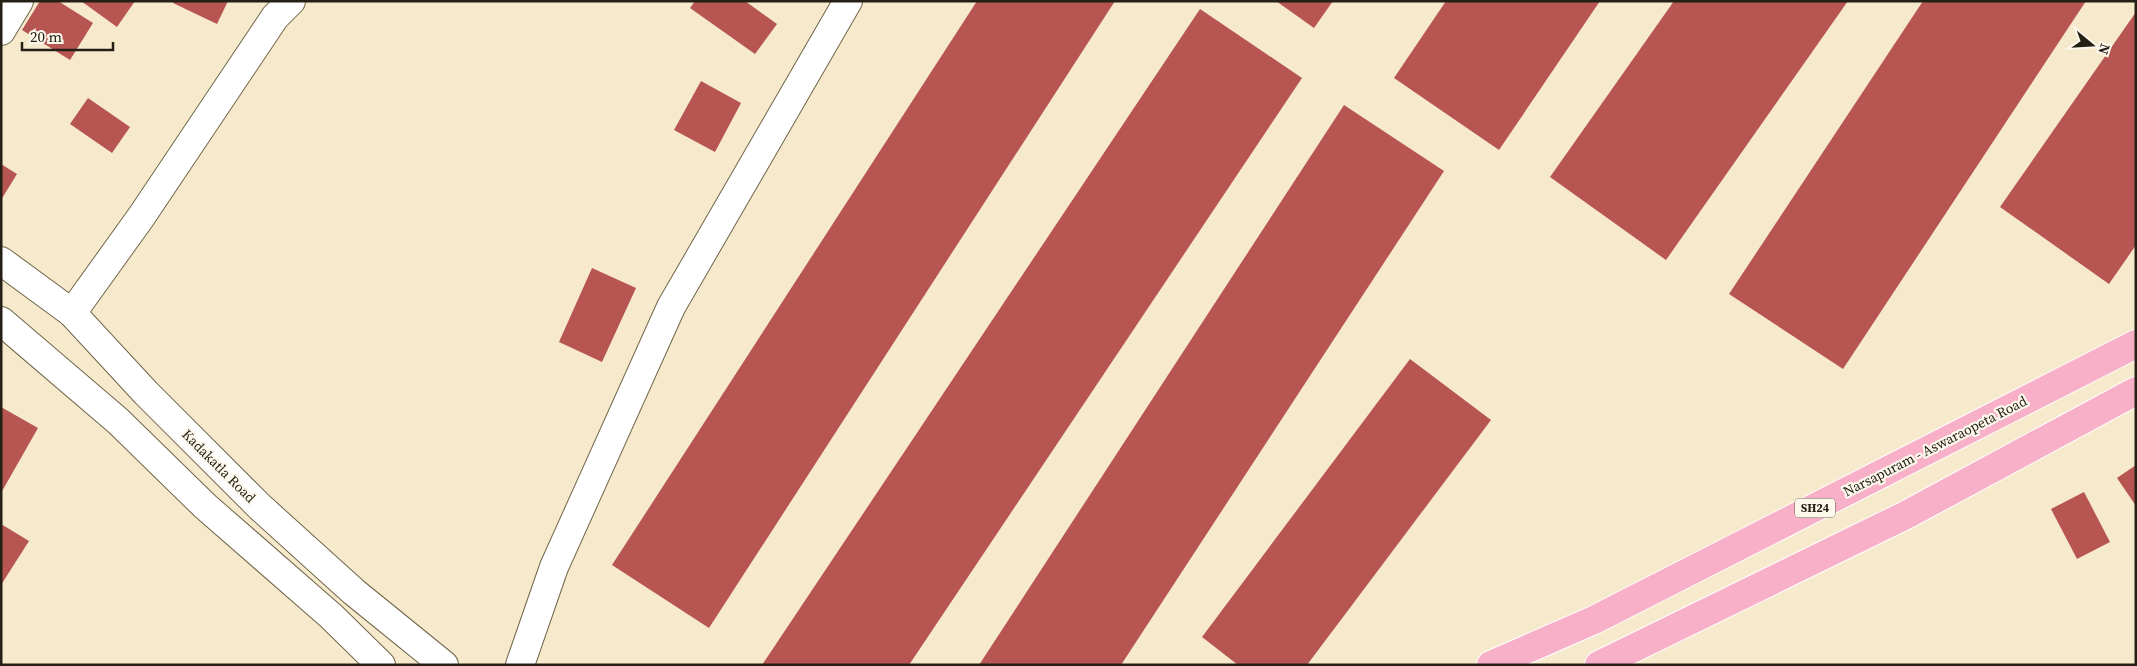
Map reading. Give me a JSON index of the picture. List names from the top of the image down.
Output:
{
  "streets": {
    "main road": ["Narsapuram - Aswaraopeta Road", "SH24"],
    "street": ["Kadakatla Road"]
  },
  "scale_bar": "20 m",
  "north": "right"
}
